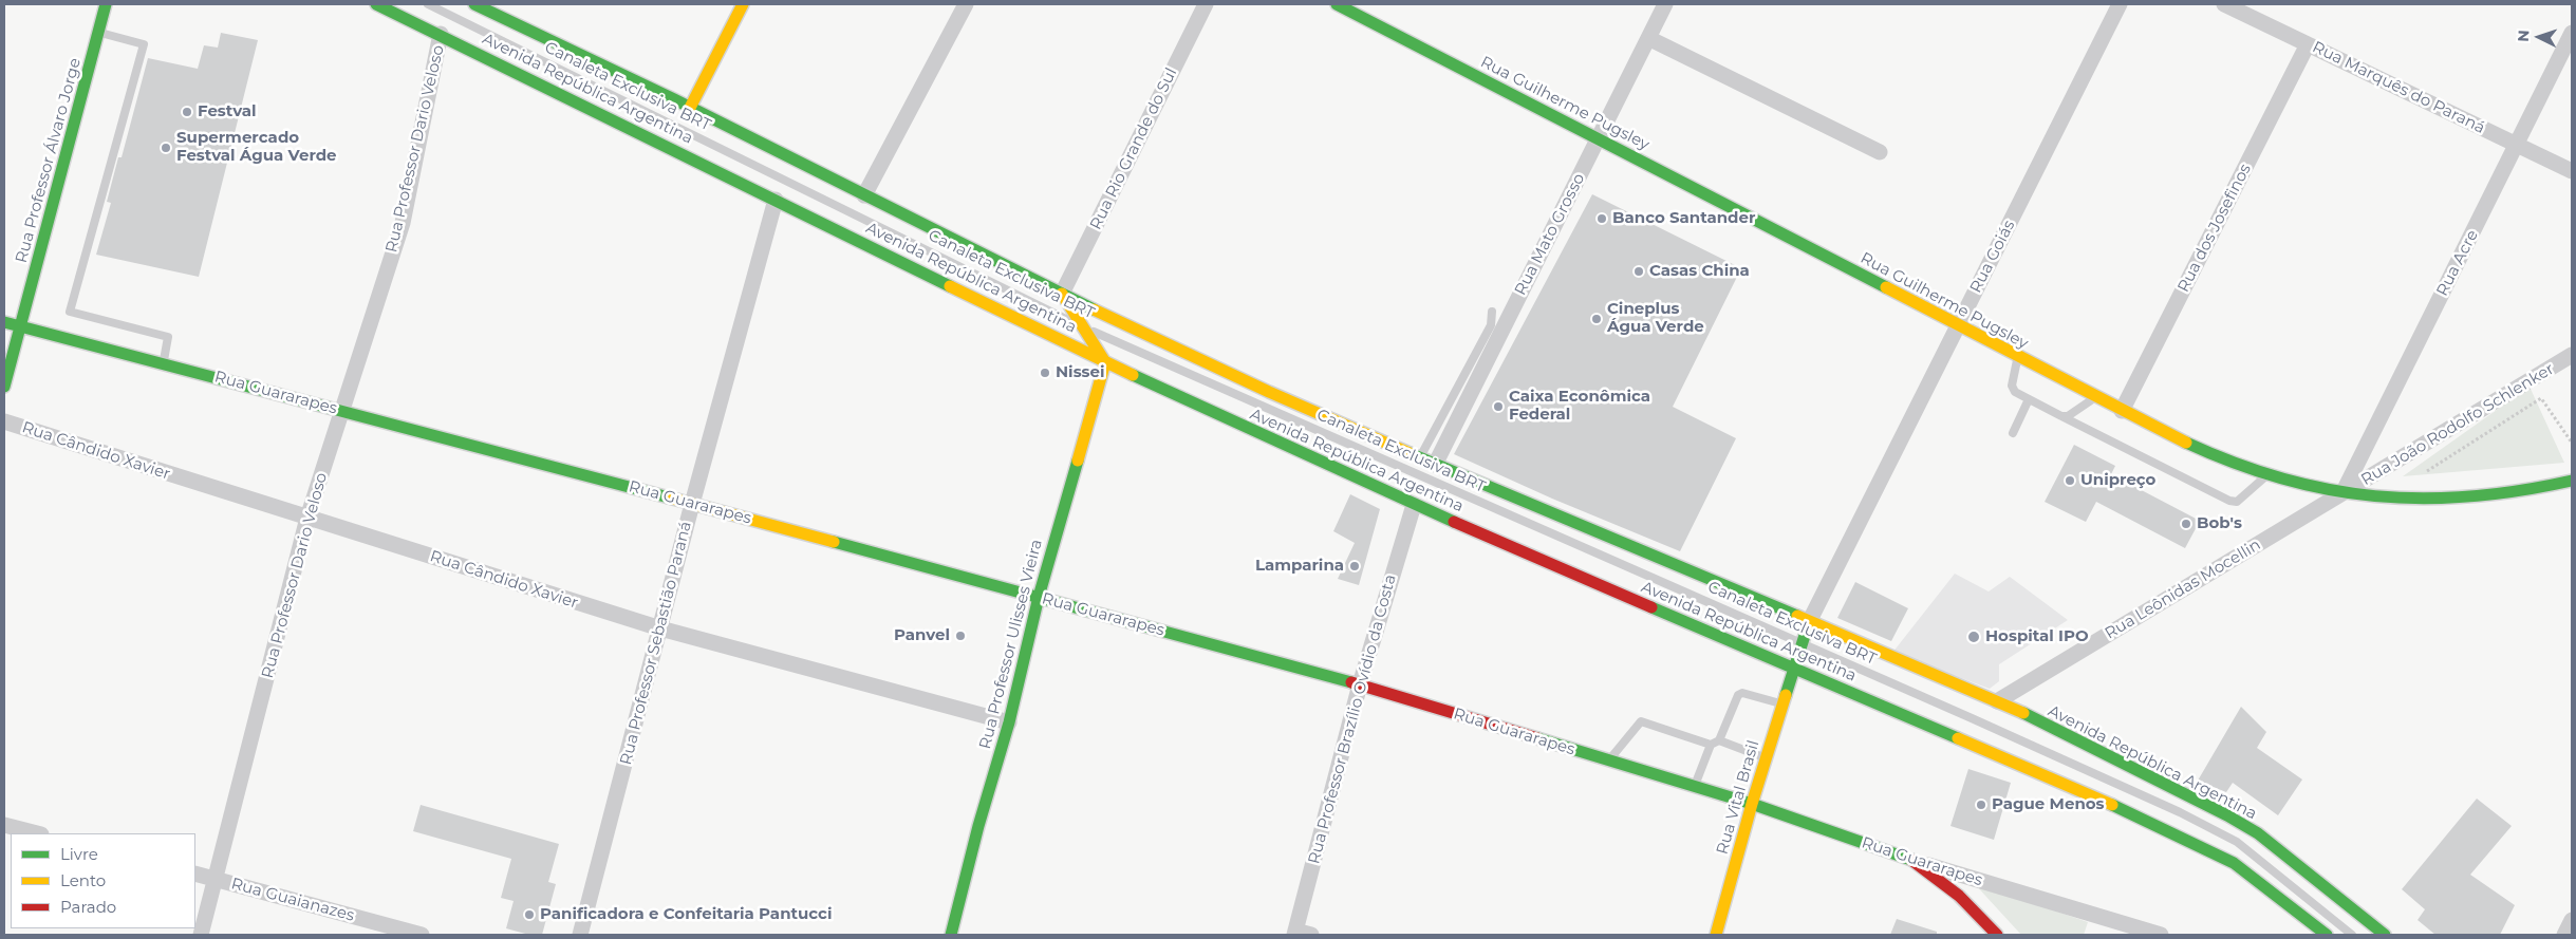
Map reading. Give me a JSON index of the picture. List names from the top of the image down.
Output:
{
  "streets": {
    "street": [
      "Rua Marquês do Paraná",
      "Avenida República Argentina",
      "Rua Guilherme Pugsley",
      "Rua Professor Dario Veloso",
      "Rua Rio Grande do Sul",
      "Rua Professor Álvaro Jorge",
      "Rua dos Josefinos",
      "Rua Mato Grosso",
      "Rua Goiás",
      "Rua Acre",
      "Rua Guararapes",
      "Rua João Rodolfo Schlenker",
      "Rua Cândido Xavier",
      "Rua Leônidas Mocellin",
      "Rua Professor Sebastião Paraná",
      "Rua Professor Ulisses Vieira",
      "Rua Professor Brazílio Ovídio da Costa",
      "Rua Vital Brasil",
      "Rua Guaianazes"
    ],
    "lane": ["Canaleta Exclusiva BRT"]
  },
  "crossings": [
    ["Canaleta Exclusiva BRT", "Rua Vital Brasil"],
    ["Rua Marquês do Paraná", "Rua dos Josefinos"],
    ["Rua Marquês do Paraná", "Rua Acre"],
    ["Avenida República Argentina", "Rua Professor Dario Veloso"],
    ["Avenida República Argentina", "Rua Rio Grande do Sul"],
    ["Avenida República Argentina", "Rua Mato Grosso"],
    ["Avenida República Argentina", "Rua Goiás"],
    ["Avenida República Argentina", "Rua Leônidas Mocellin"],
    ["Avenida República Argentina", "Rua Professor Sebastião Paraná"],
    ["Avenida República Argentina", "Rua Professor Ulisses Vieira"],
    ["Avenida República Argentina", "Rua Professor Brazílio Ovídio da Costa"],
    ["Avenida República Argentina", "Rua Vital Brasil"],
    ["Rua Guilherme Pugsley", "Rua dos Josefinos"],
    ["Rua Guilherme Pugsley", "Rua Mato Grosso"],
    ["Rua Guilherme Pugsley", "Rua Goiás"],
    ["Rua Guilherme Pugsley", "Rua Acre"],
    ["Rua Guilherme Pugsley", "Rua João Rodolfo Schlenker"],
    ["Rua Guilherme Pugsley", "Rua Leônidas Mocellin"],
    ["Rua Professor Dario Veloso", "Rua Guararapes"],
    ["Rua Professor Dario Veloso", "Rua Cândido Xavier"],
    ["Rua Professor Dario Veloso", "Rua Guaianazes"],
    ["Rua Professor Álvaro Jorge", "Rua Guararapes"],
    ["Rua Goiás", "Rua Vital Brasil"],
    ["Rua Acre", "Rua João Rodolfo Schlenker"],
    ["Rua Acre", "Rua Leônidas Mocellin"],
    ["Rua Guararapes", "Rua Professor Sebastião Paraná"],
    ["Rua Guararapes", "Rua Professor Ulisses Vieira"],
    ["Rua Guararapes", "Rua Professor Brazílio Ovídio da Costa"],
    ["Rua Guararapes", "Rua Vital Brasil"],
    ["Rua João Rodolfo Schlenker", "Rua Leônidas Mocellin"],
    ["Rua Cândido Xavier", "Rua Professor Sebastião Paraná"],
    ["Rua Cândido Xavier", "Rua Professor Ulisses Vieira"]
  ],
  "places": [
    "Festval",
    "Supermercado Festval Água Verde",
    "Banco Santander",
    "Casas China",
    "Cineplus Água Verde",
    "Nissei",
    "Caixa Econômica Federal",
    "Unipreço",
    "Bob's",
    "Lamparina",
    "Panvel",
    "Hospital IPO",
    "Pague Menos",
    "Panificadora e Confeitaria Pantucci"
  ],
  "legend": ["Livre", "Lento", "Parado"],
  "north": "left"
}
